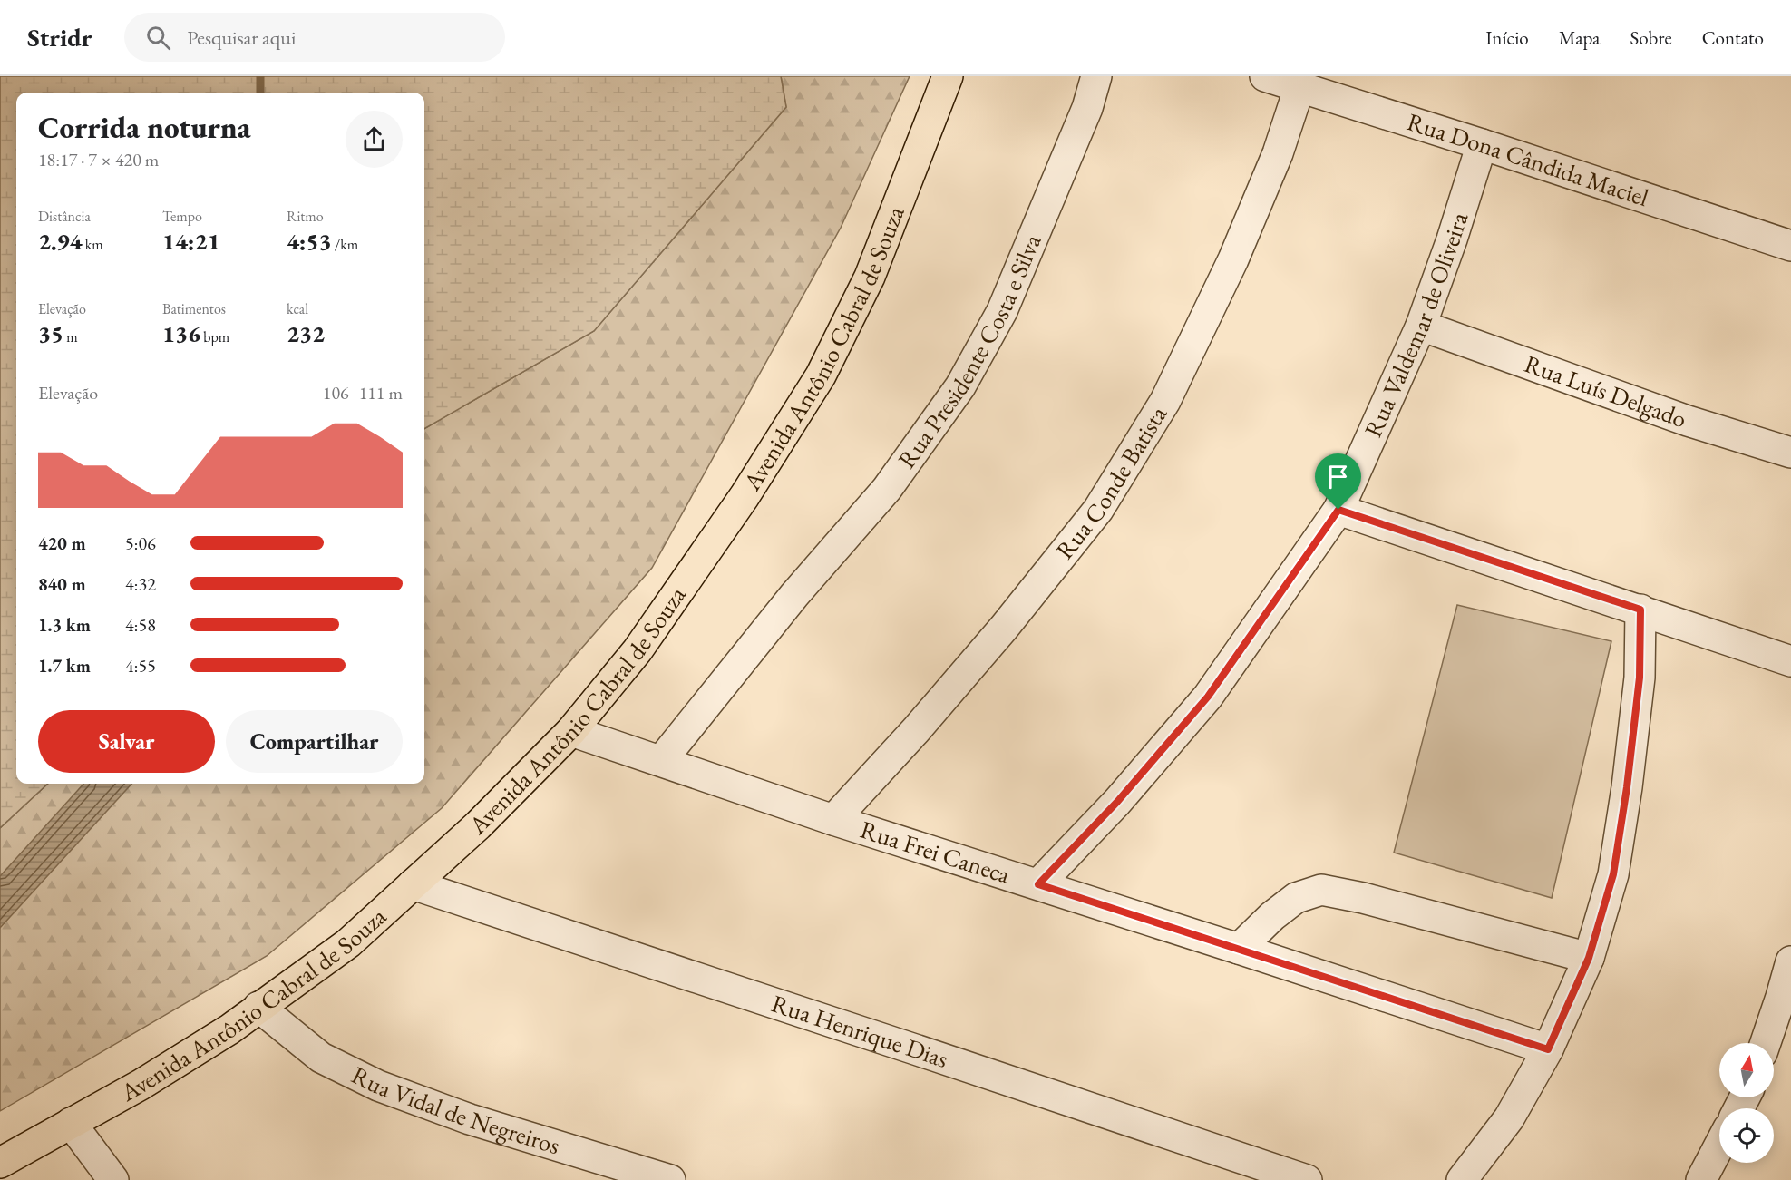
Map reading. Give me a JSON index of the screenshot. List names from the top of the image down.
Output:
{
  "streets": {
    "main road": ["Avenida Antônio Cabral de Souza"],
    "street": [
      "Rua Dona Cândida Maciel",
      "Rua Valdemar de Oliveira",
      "Rua Presidente Costa e Silva",
      "Rua Luís Delgado",
      "Rua Conde Batista",
      "Rua Frei Caneca",
      "Rua Henrique Dias",
      "Rua Vidal de Negreiros"
    ]
  },
  "crossings": [
    ["Rua Dona Cândida Maciel", "Rua Valdemar de Oliveira"],
    ["Rua Dona Cândida Maciel", "Rua Conde Batista"],
    ["Rua Valdemar de Oliveira", "Rua Luís Delgado"],
    ["Rua Valdemar de Oliveira", "Rua Frei Caneca"],
    ["Avenida Antônio Cabral de Souza", "Rua Frei Caneca"],
    ["Avenida Antônio Cabral de Souza", "Rua Henrique Dias"],
    ["Avenida Antônio Cabral de Souza", "Rua Vidal de Negreiros"],
    ["Rua Presidente Costa e Silva", "Rua Frei Caneca"],
    ["Rua Conde Batista", "Rua Frei Caneca"]
  ],
  "north": "top",
  "page": {
    "header": "Stridr",
    "search": "Pesquisar aqui",
    "nav": [
      "Início",
      "Mapa",
      "Sobre",
      "Contato"
    ],
    "heading": ["Corrida noturna", "18:17 · 7 × 420 m"],
    "stats": [
      ["Distância", "2.94 km"],
      ["Tempo", "14:21"],
      ["Ritmo", "4:53 /km"],
      ["Elevação", "35 m"],
      ["Batimentos", "136 bpm"],
      ["kcal", "232"]
    ],
    "chart": ["Elevação", "106–111 m"],
    "list": [
      {
        "name": "420 m",
        "note": "5:06"
      },
      {
        "name": "840 m",
        "note": "4:32"
      },
      {
        "name": "1.3 km",
        "note": "4:58"
      },
      {
        "name": "1.7 km",
        "note": "4:55"
      }
    ],
    "buttons": ["Salvar", "Compartilhar"]
  }
}
